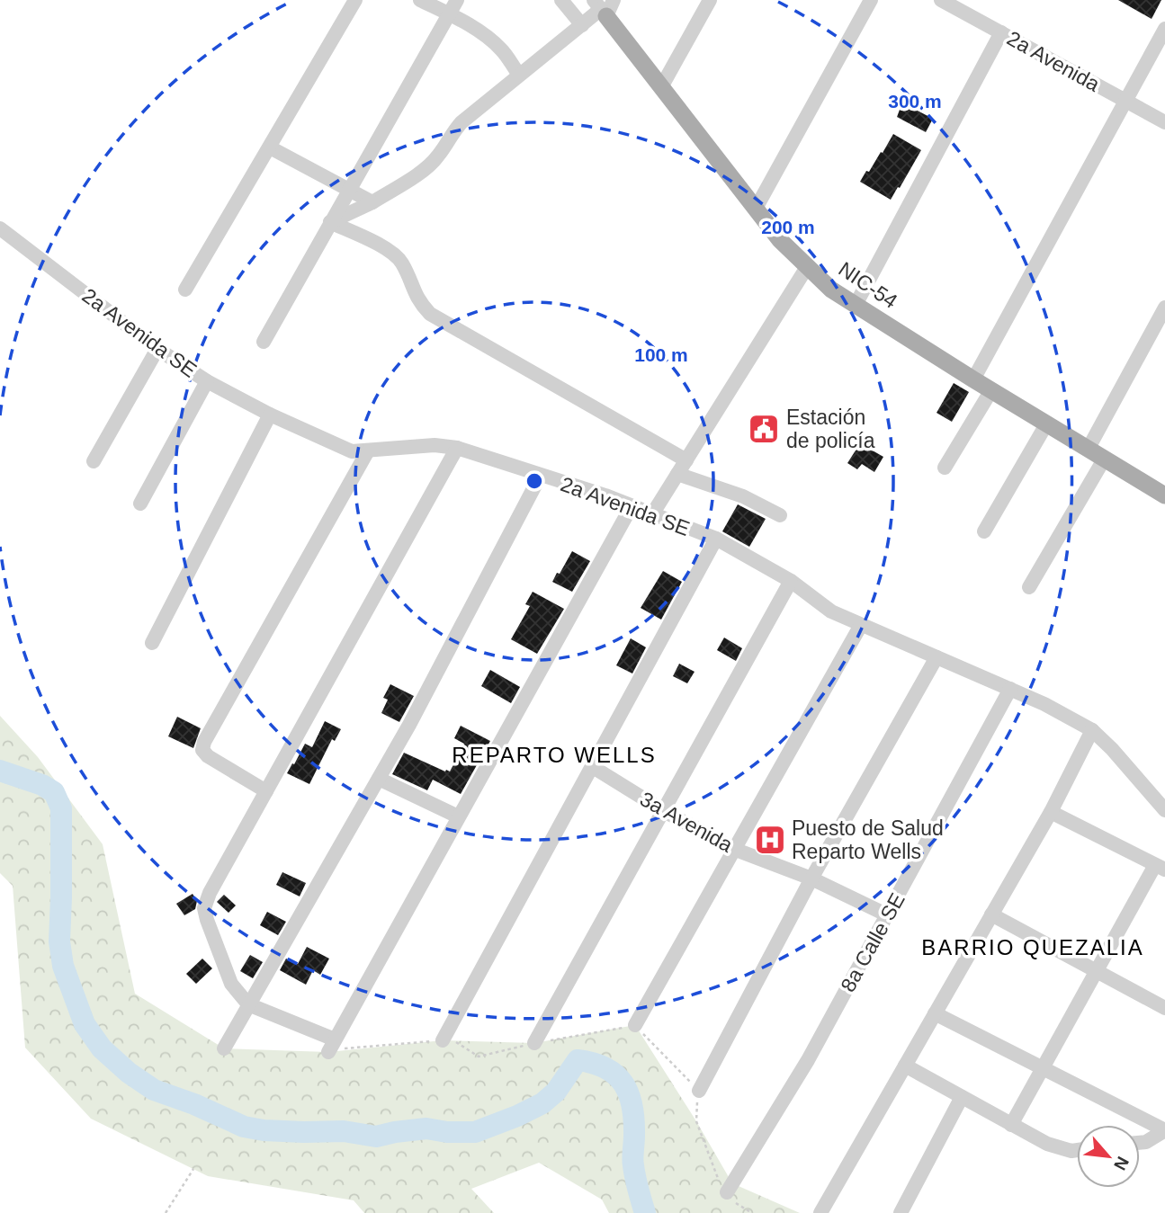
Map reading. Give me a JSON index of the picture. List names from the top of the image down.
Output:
{
  "streets": {
    "main road": ["NIC-54"],
    "street": [
      "2a Avenida",
      "2a Avenida SE",
      "3a Avenida",
      "8a Calle SE"
    ]
  },
  "crossings": [
    ["2a Avenida SE", "8a Calle SE"],
    ["3a Avenida", "8a Calle SE"]
  ],
  "districts": ["REPARTO WELLS", "BARRIO QUEZALIA"],
  "places": {
    "public building": ["Estación de policía"],
    "hospital": ["Puesto de Salud Reparto Wells"]
  },
  "north": "bottom right",
  "rings": ["300 m", "200 m", "100 m"]
}
